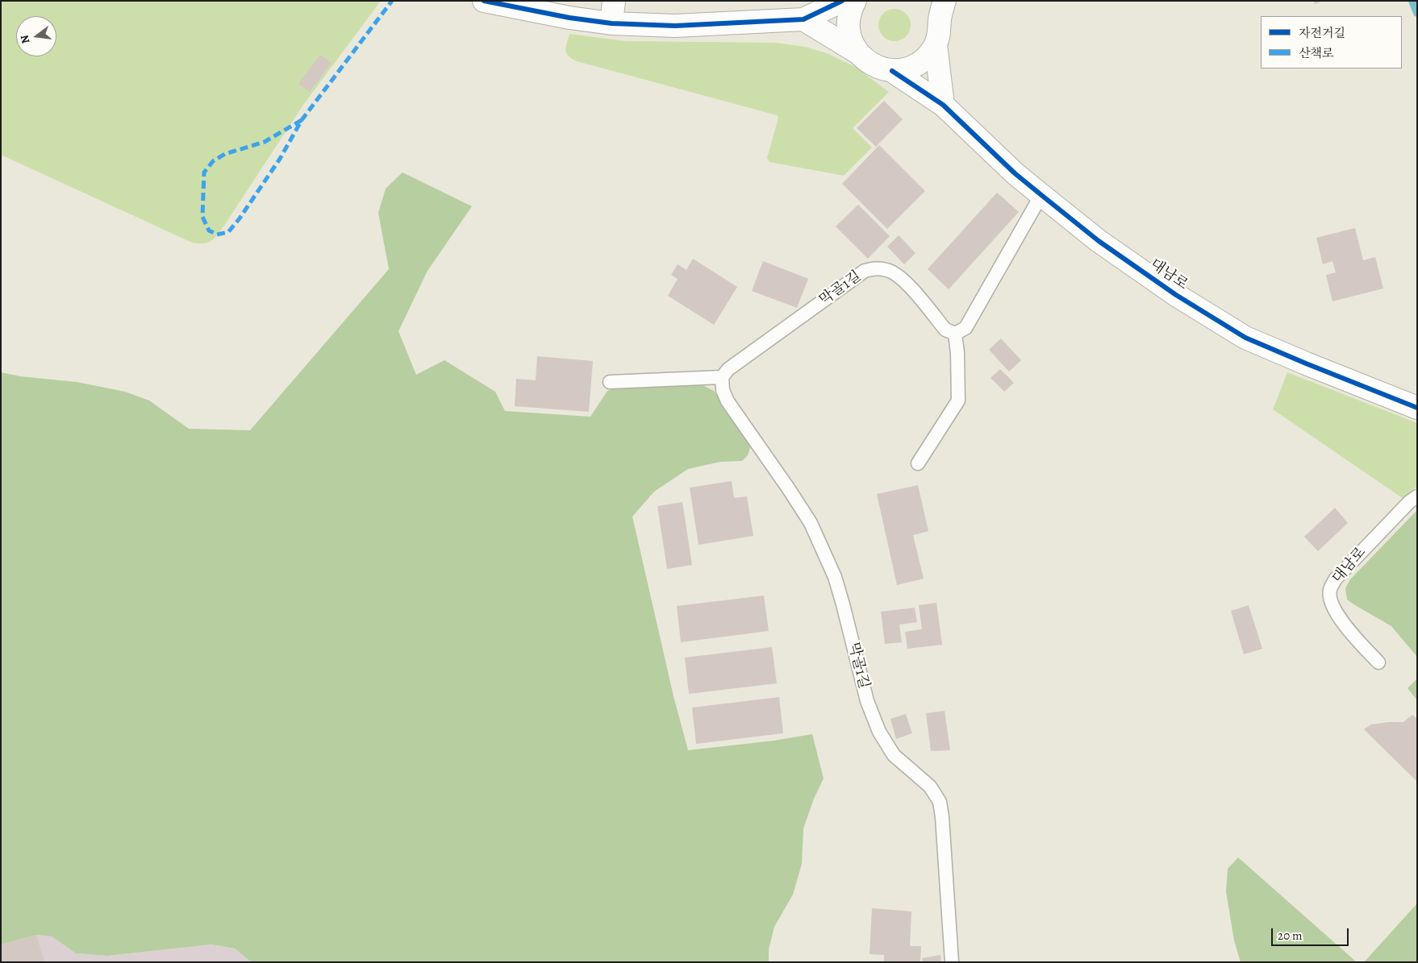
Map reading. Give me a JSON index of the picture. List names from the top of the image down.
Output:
{
  "streets": {
    "street": ["대남로"],
    "lane": ["막골1길"]
  },
  "legend": ["자전거길", "산책로"],
  "scale_bar": "20 m",
  "north": "left"
}
